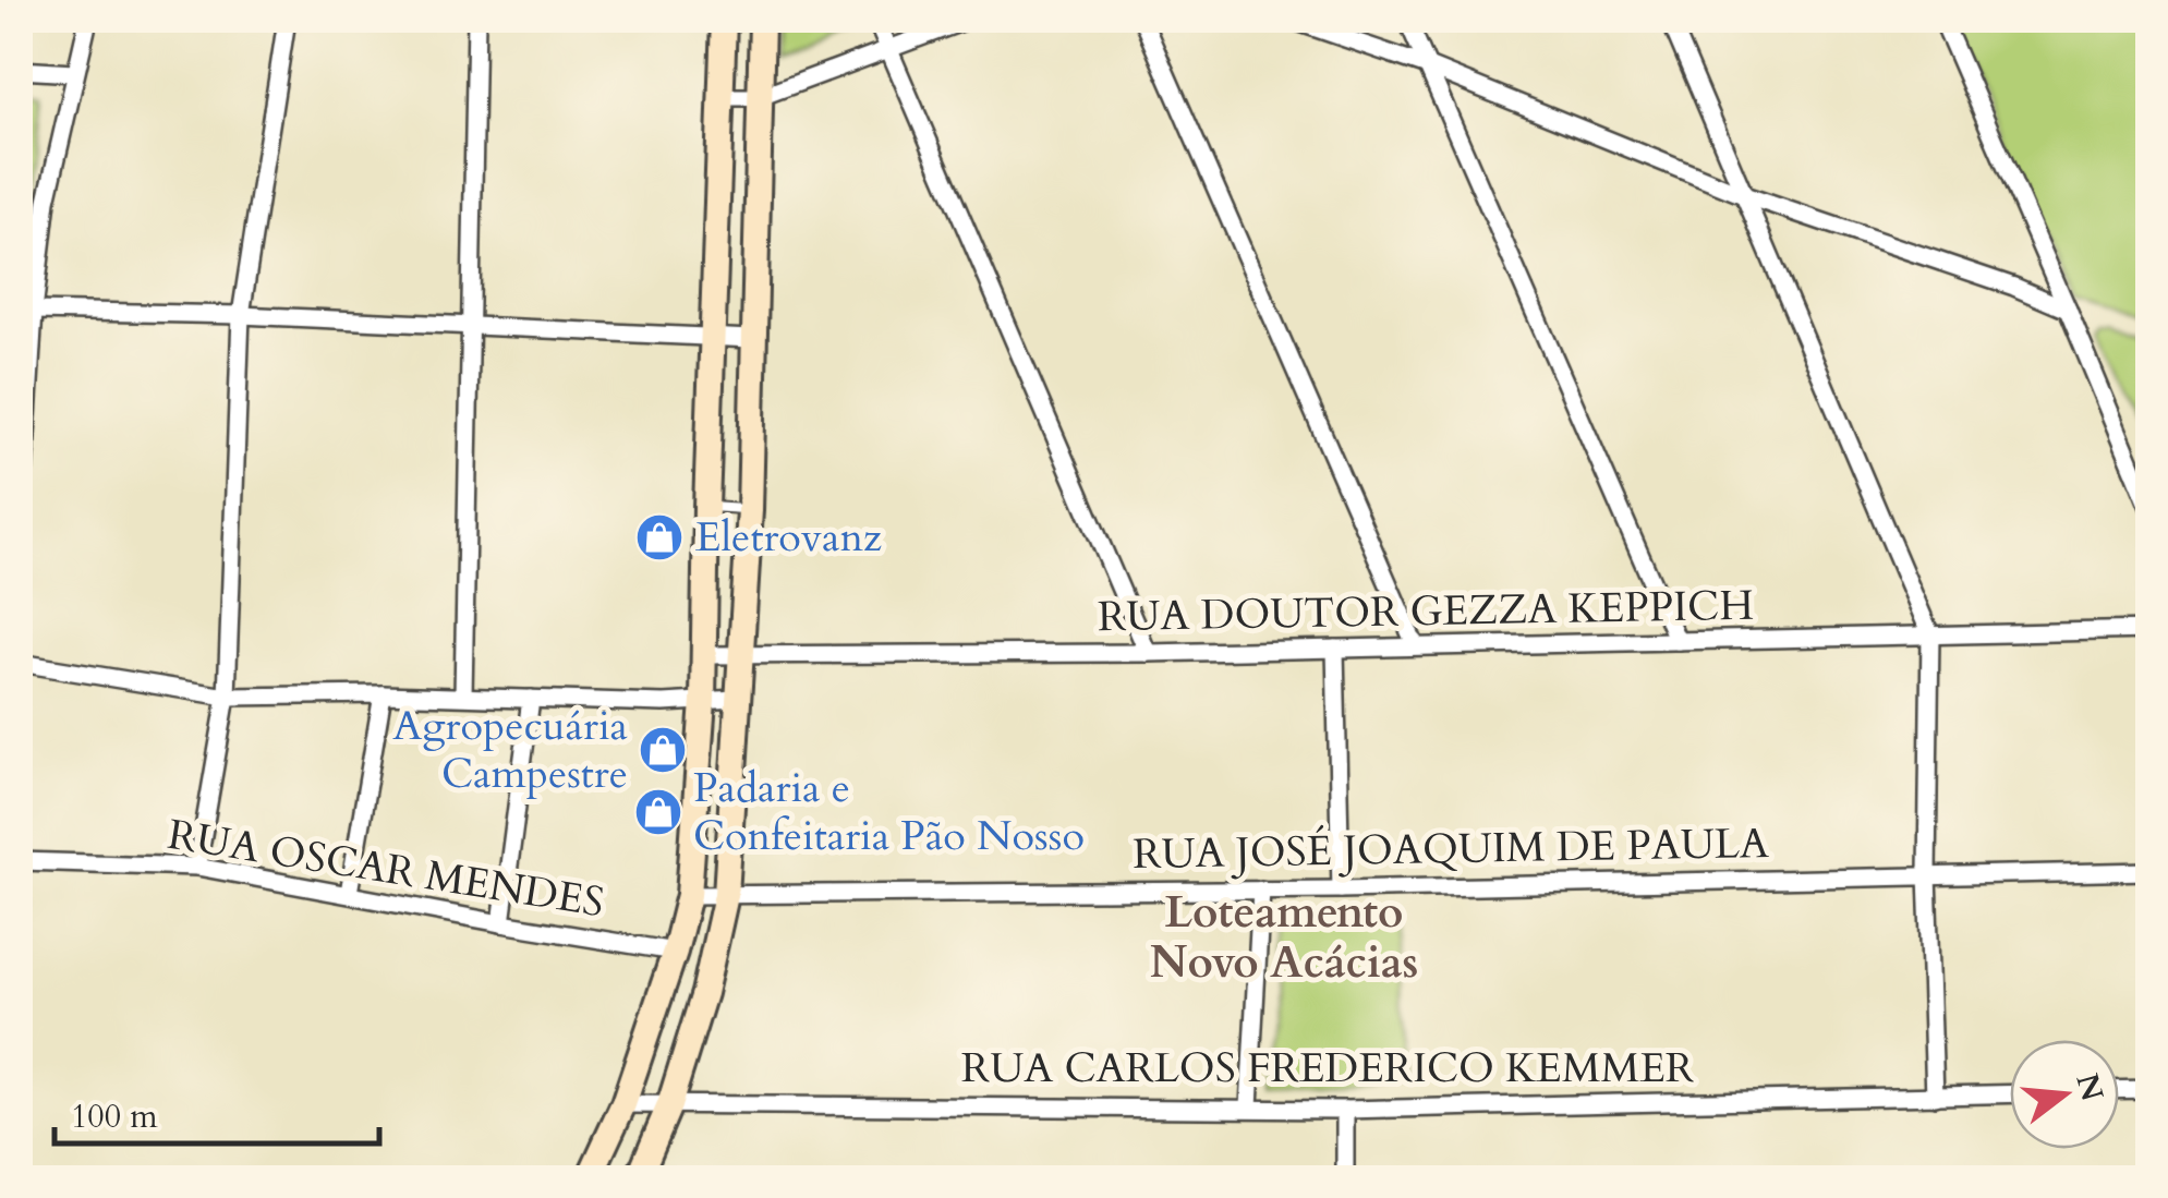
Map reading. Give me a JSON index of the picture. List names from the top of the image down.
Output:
{
  "streets": {
    "street": [
      "RUA DOUTOR GEZZA KEPPICH",
      "RUA JOSÉ JOAQUIM DE PAULA",
      "RUA OSCAR MENDES",
      "RUA CARLOS FREDERICO KEMMER"
    ]
  },
  "districts": ["Loteamento Novo Acácias"],
  "places": {
    "shop": ["Eletrovanz", "Agropecuária Campestre", "Padaria e Confeitaria Pão Nosso"]
  },
  "scale_bar": "100 m",
  "north": "right"
}
